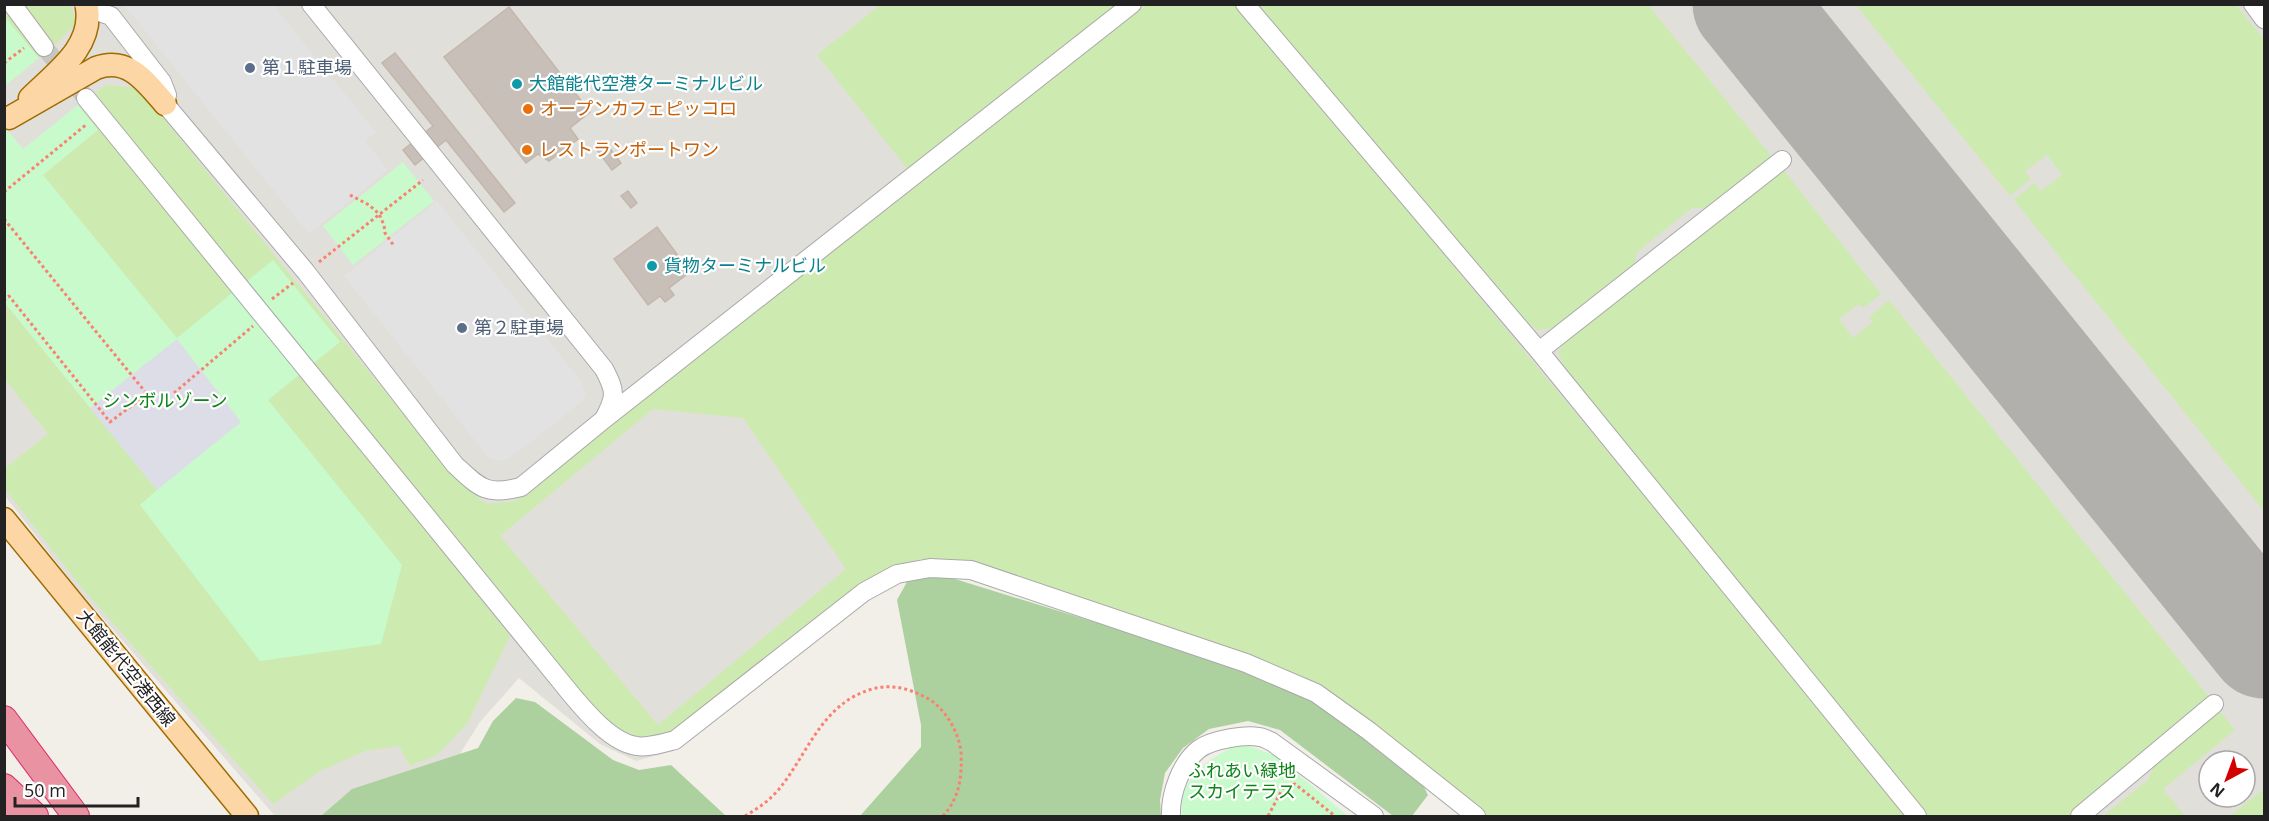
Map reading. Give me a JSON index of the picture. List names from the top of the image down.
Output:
{
  "streets": {
    "main road": ["大館能代空港西線"]
  },
  "parks": ["シンボルゾーン", "ふれあい緑地 スカイテラス"],
  "places": [
    "第１駐車場",
    "大館能代空港ターミナルビル",
    "オープンカフェピッコロ",
    "レストランポートワン",
    "貨物ターミナルビル",
    "第２駐車場"
  ],
  "scale_bar": "50 m",
  "north": "bottom left"
}
